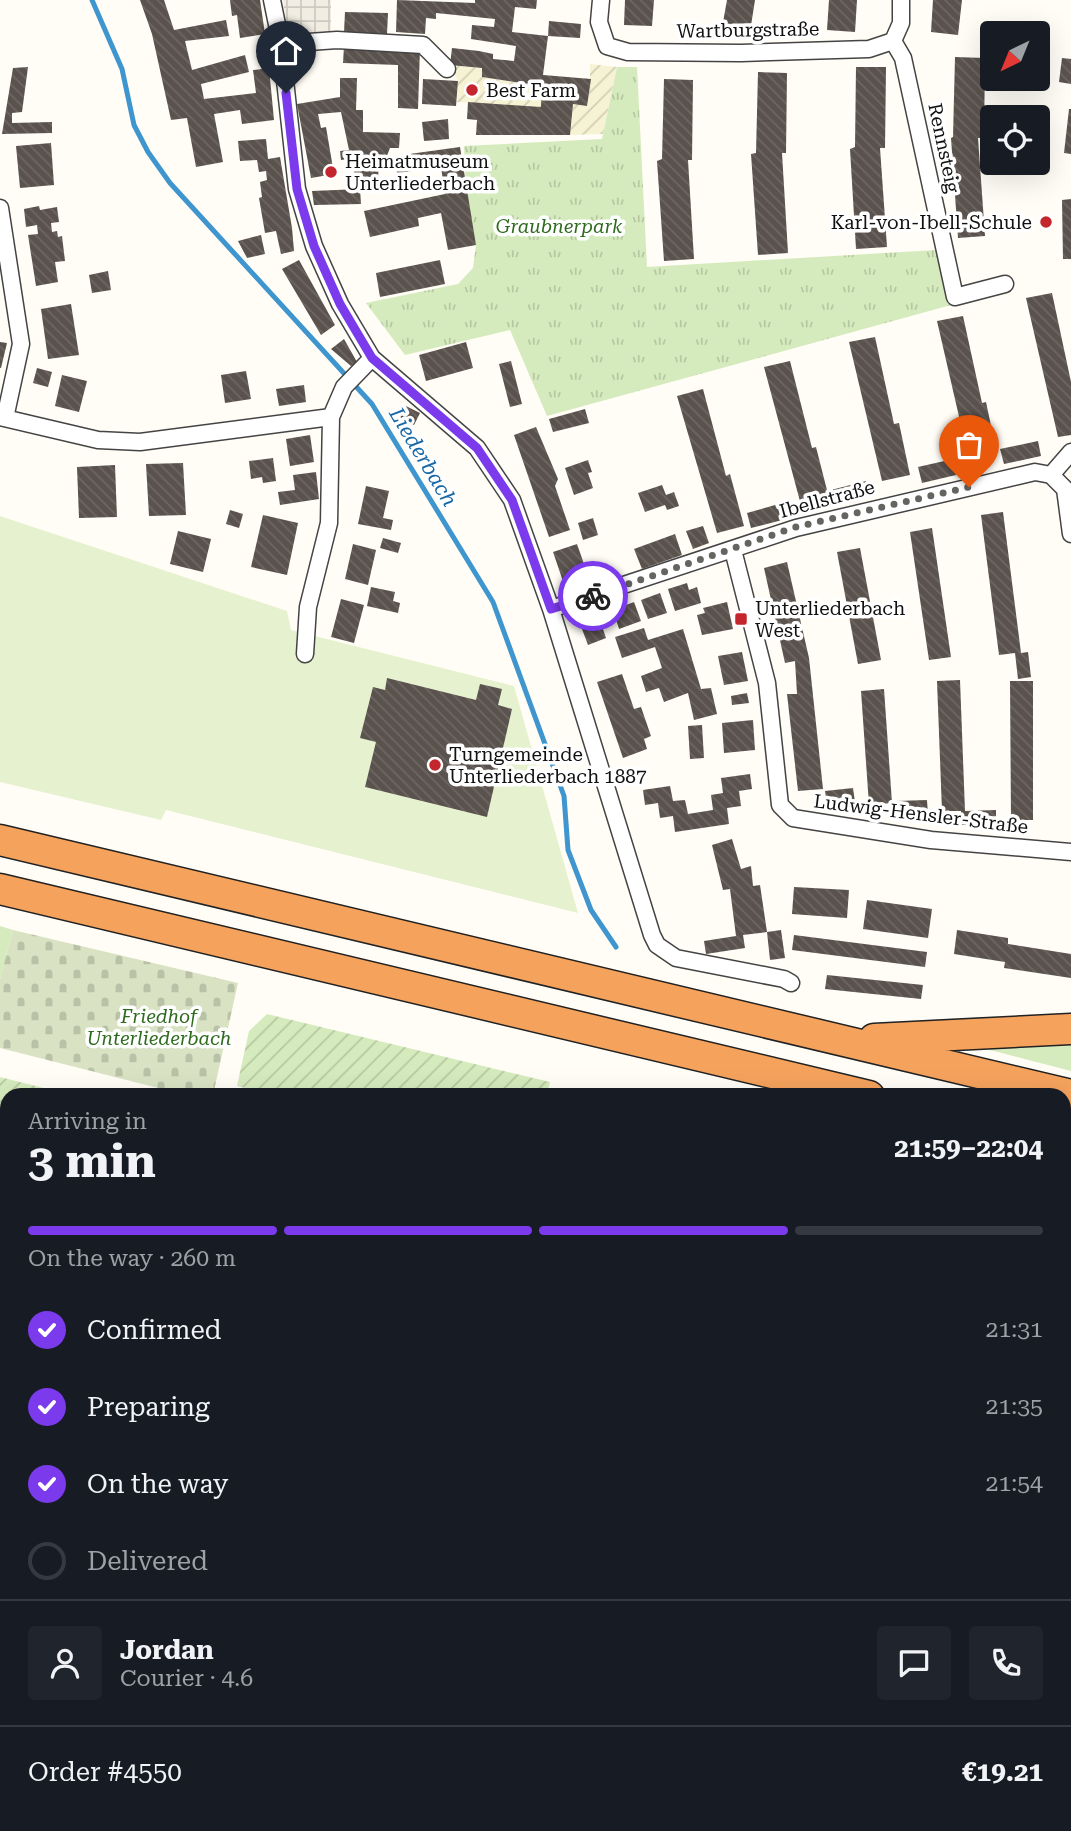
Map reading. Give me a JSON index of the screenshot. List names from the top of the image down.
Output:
{
  "streets": {
    "street": [
      "Wartburgstraße",
      "Rennsteig",
      "Ibellstraße",
      "Ludwig-Hensler-Straße"
    ]
  },
  "crossings": [
    ["Wartburgstraße", "Rennsteig"],
    ["Ibellstraße", "Ludwig-Hensler-Straße"]
  ],
  "water": ["Liederbach"],
  "parks": ["Graubnerpark", "Friedhof Unterliederbach"],
  "places": {
    "other": [
      "Best Farm",
      "Heimatmuseum Unterliederbach",
      "Karl-von-Ibell-Schule",
      "Turngemeinde Unterliederbach 1887"
    ],
    "transit": ["Unterliederbach West"]
  },
  "north": "bottom left",
  "page": {
    "heading": ["3 min", "Arriving in", "21:59–22:04"],
    "panel": [
      "Jordan",
      "Courier · 4.6",
      "Order #4550",
      "€19.21"
    ],
    "bar": "On the way · 260 m",
    "list": [
      ["Confirmed", "21:31"],
      ["Preparing", "21:35"],
      ["On the way", "21:54"],
      "Delivered"
    ]
  }
}
